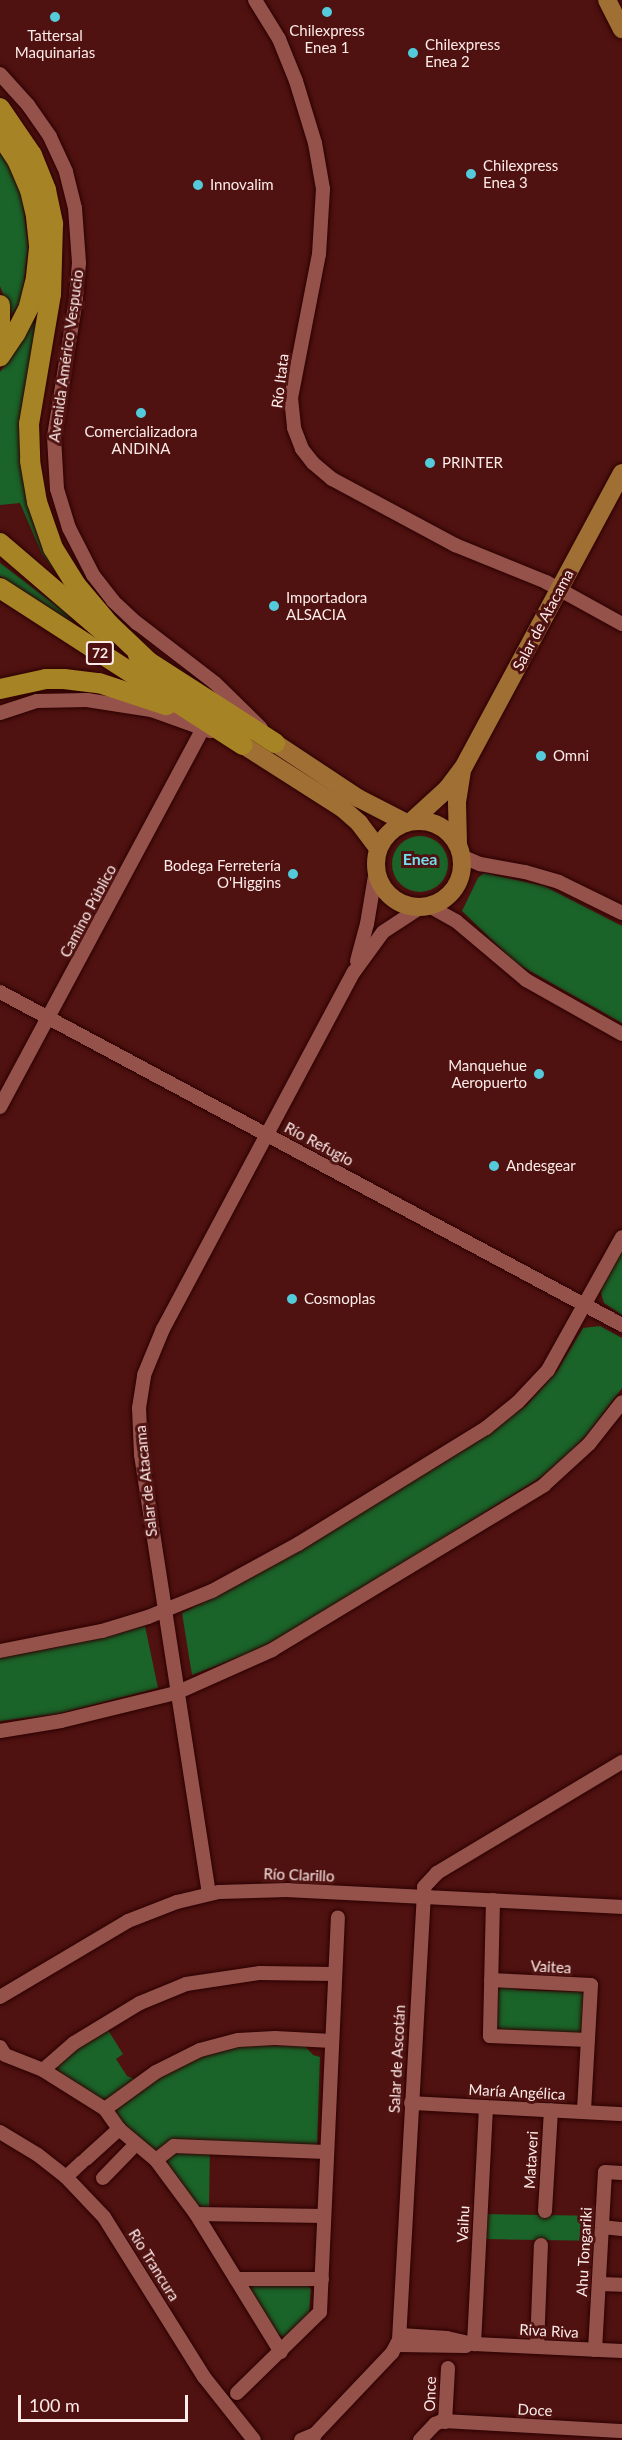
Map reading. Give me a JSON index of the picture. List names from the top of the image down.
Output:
{
  "streets": {
    "highway": ["72"],
    "main road": ["Avenida Américo Vespucio", "Salar de Atacama"],
    "street": [
      "Río Itata",
      "Camino Público",
      "Río Refugio",
      "Río Clarillo",
      "Vaitea",
      "Salar de Ascotán",
      "María Angélica",
      "Mataveri",
      "Vaihu",
      "Ahu Tongariki",
      "Río Trancura",
      "Riva Riva",
      "Once",
      "Doce"
    ]
  },
  "crossings": [
    ["Avenida Américo Vespucio", "Salar de Atacama"],
    ["Río Itata", "Salar de Atacama"],
    ["Salar de Atacama", "Río Refugio"],
    ["Salar de Atacama", "Río Clarillo"],
    ["72", "Camino Público"],
    ["Camino Público", "Río Refugio"],
    ["Río Clarillo", "Salar de Ascotán"],
    ["Vaitea", "María Angélica"],
    ["Salar de Ascotán", "María Angélica"],
    ["Salar de Ascotán", "Riva Riva"],
    ["María Angélica", "Mataveri"],
    ["María Angélica", "Vaihu"],
    ["Vaihu", "Riva Riva"],
    ["Ahu Tongariki", "Riva Riva"],
    ["Once", "Doce"]
  ],
  "districts": ["Enea"],
  "places": [
    "Chilexpress Enea 1",
    "Tattersal Maquinarias",
    "Chilexpress Enea 2",
    "Chilexpress Enea 3",
    "Innovalim",
    "Comercializadora ANDINA",
    "PRINTER",
    "Importadora ALSACIA",
    "Omni",
    "Bodega Ferretería O'Higgins",
    "Manquehue Aeropuerto",
    "Andesgear",
    "Cosmoplas"
  ],
  "scale_bar": "100 m"
}
